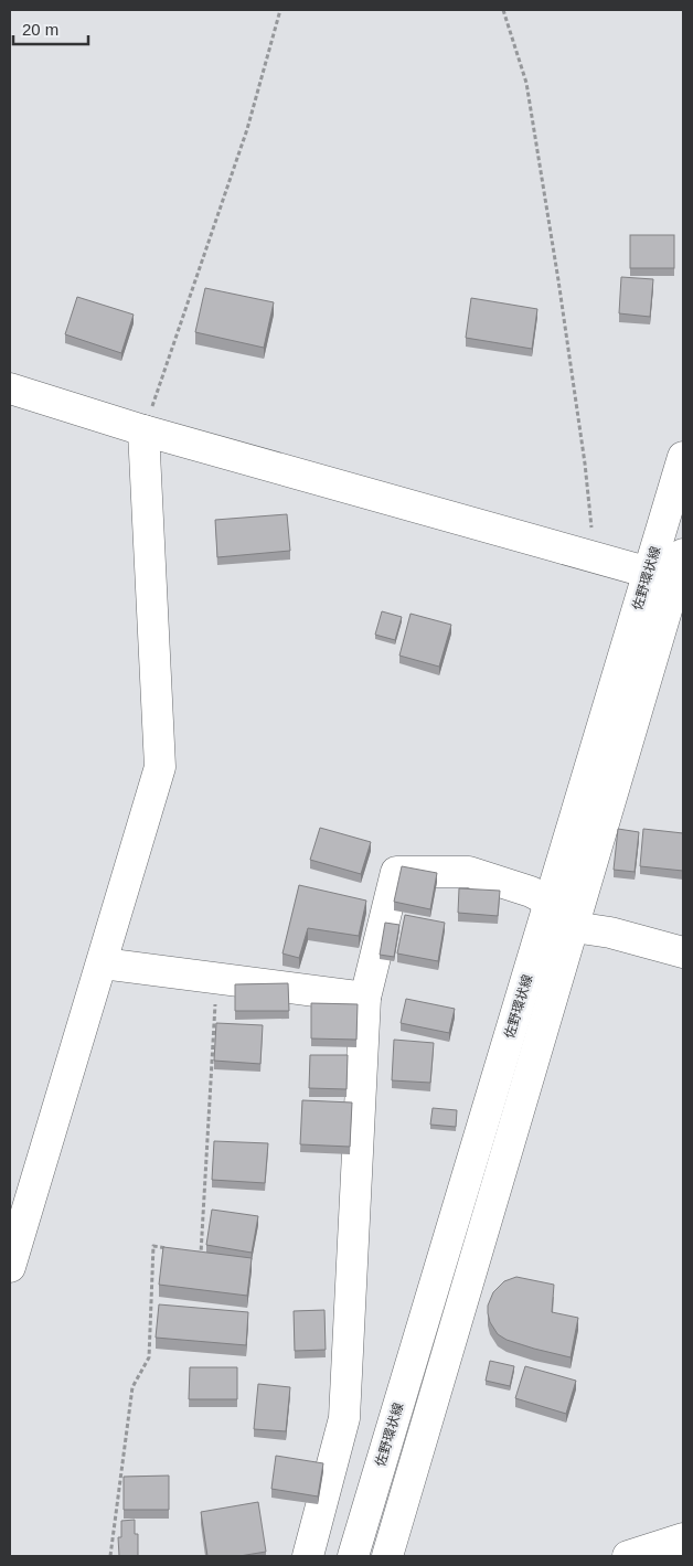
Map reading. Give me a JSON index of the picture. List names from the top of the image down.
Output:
{
  "streets": {
    "street": ["佐野環状線"]
  },
  "scale_bar": "20 m"
}
